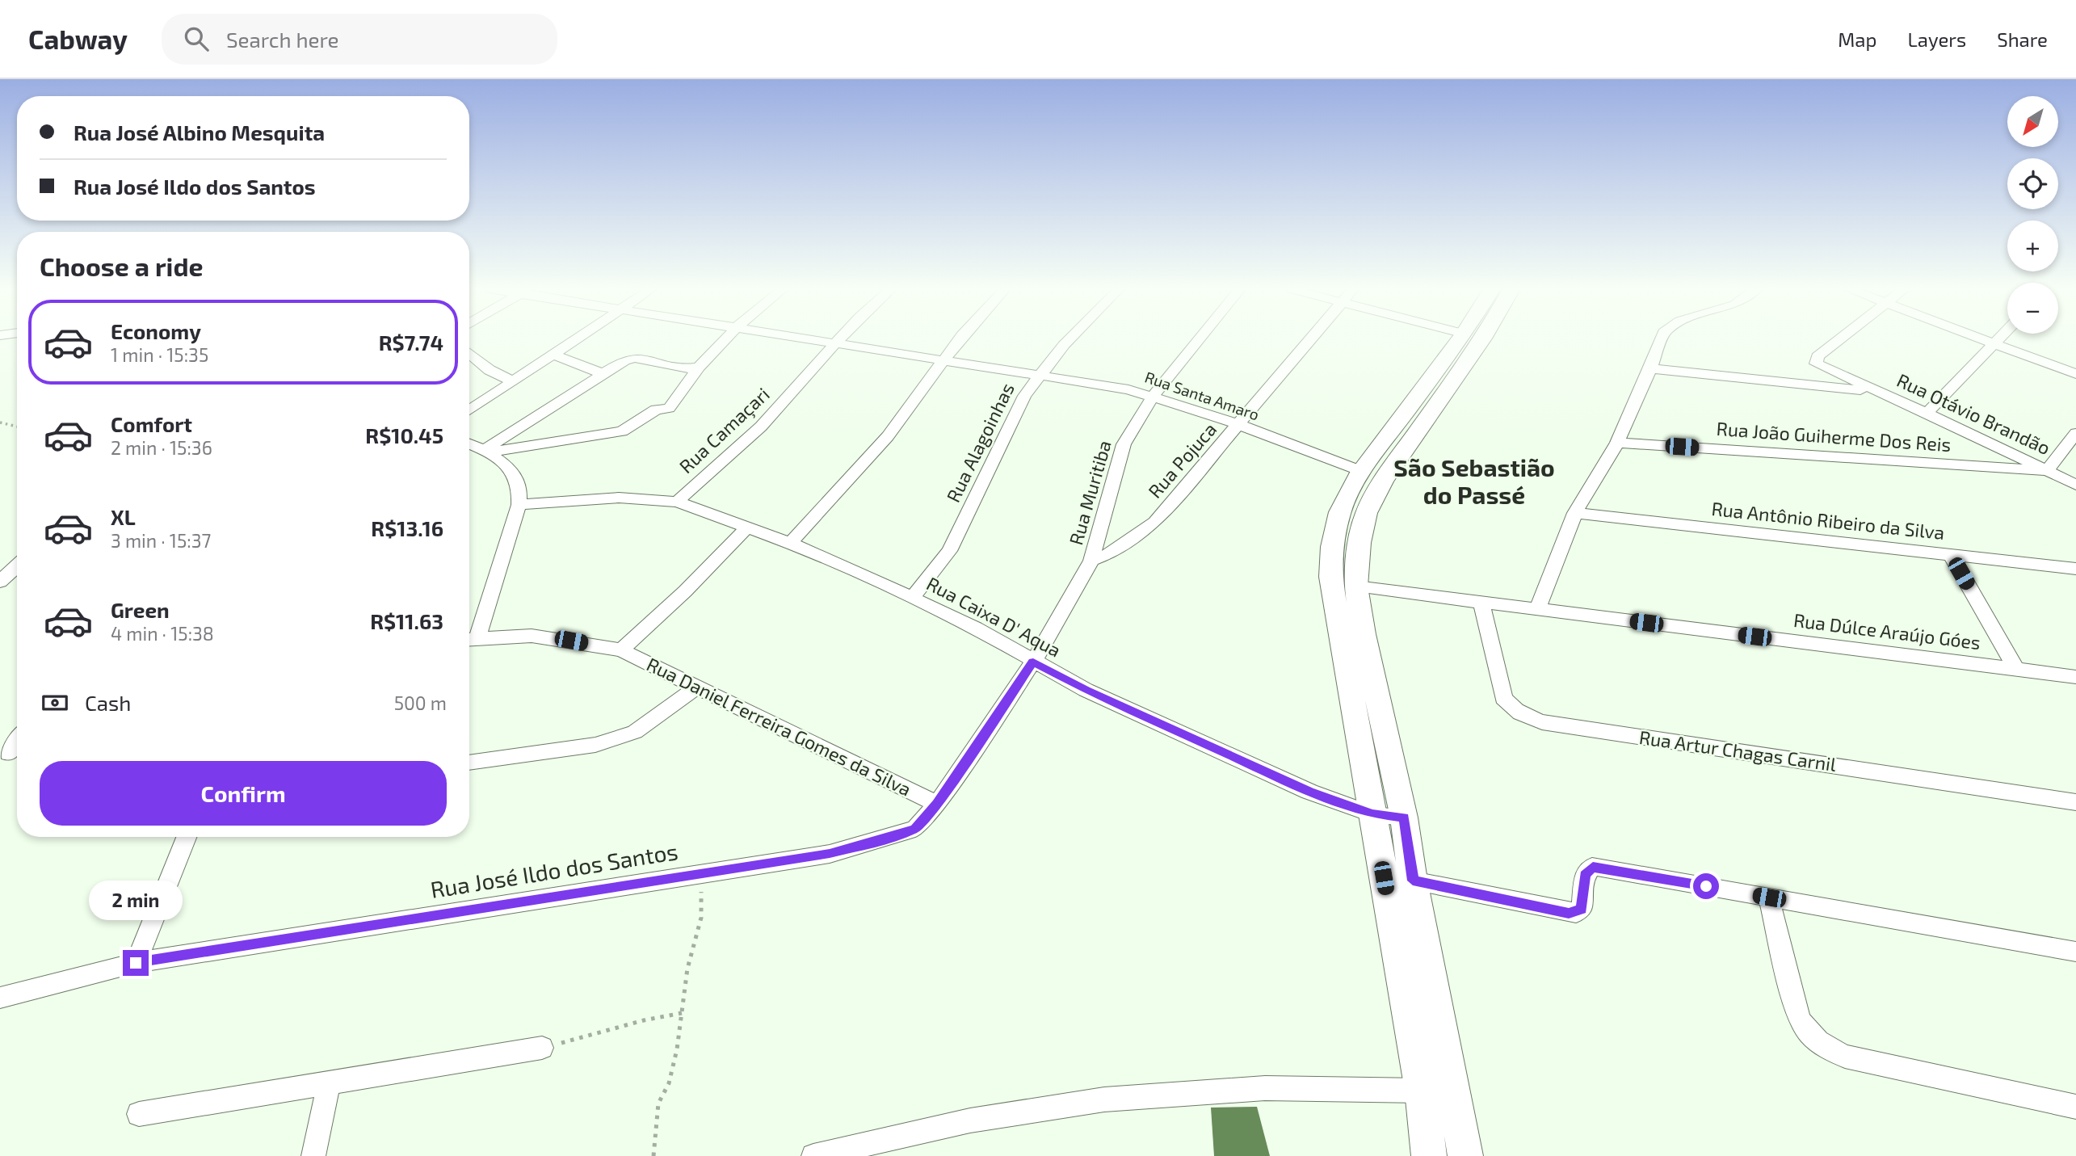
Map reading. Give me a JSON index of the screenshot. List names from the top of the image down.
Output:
{
  "streets": {
    "street": [
      "Rua Santa Amaro",
      "Rua Otávio Brandão",
      "Rua Camaçari",
      "Rua João Guiherme Dos Reis",
      "Rua Alagoinhas",
      "Rua Pojuca",
      "Rua Muritiba",
      "Rua Antônio Ribeiro da Silva",
      "Rua Caixa D' Aqua",
      "Rua Dúlce Araújo Góes",
      "Rua Daniel Ferreira Gomes da Silva",
      "Rua Artur Chagas Carnil",
      "Rua José Ildo dos Santos"
    ]
  },
  "crossings": [
    ["Rua Santa Amaro", "Rua Camaçari"],
    ["Rua Santa Amaro", "Rua Alagoinhas"],
    ["Rua Santa Amaro", "Rua Pojuca"],
    ["Rua Santa Amaro", "Rua Muritiba"],
    ["Rua Otávio Brandão", "Rua João Guiherme Dos Reis"],
    ["Rua Camaçari", "Rua Caixa D' Aqua"],
    ["Rua Alagoinhas", "Rua Caixa D' Aqua"],
    ["Rua Pojuca", "Rua Muritiba"],
    ["Rua Muritiba", "Rua Caixa D' Aqua"],
    ["Rua Muritiba", "Rua José Ildo dos Santos"],
    ["Rua Caixa D' Aqua", "Rua José Ildo dos Santos"],
    ["Rua Dúlce Araújo Góes", "Rua Artur Chagas Carnil"],
    ["Rua Daniel Ferreira Gomes da Silva", "Rua José Ildo dos Santos"]
  ],
  "districts": ["São Sebastião do Passé"],
  "north": "bottom left",
  "page": {
    "header": "Cabway",
    "search": "Search here",
    "nav": ["Map", "Layers", "Share"],
    "map_buttons": ["+", "−"],
    "banner": ["Rua José Albino Mesquita", "Rua José Ildo dos Santos"],
    "heading": "Choose a ride",
    "list": [
      {
        "name": "Economy",
        "note": "1 min · 15:35",
        "value": "R$7.74"
      },
      {
        "name": "Comfort",
        "note": "2 min · 15:36",
        "value": "R$10.45"
      },
      {
        "name": "XL",
        "note": "3 min · 15:37",
        "value": "R$13.16"
      },
      {
        "name": "Green",
        "note": "4 min · 15:38",
        "value": "R$11.63"
      }
    ],
    "pay": ["Cash", "500 m"],
    "buttons": "Confirm",
    "bubble": "2 min"
  }
}
